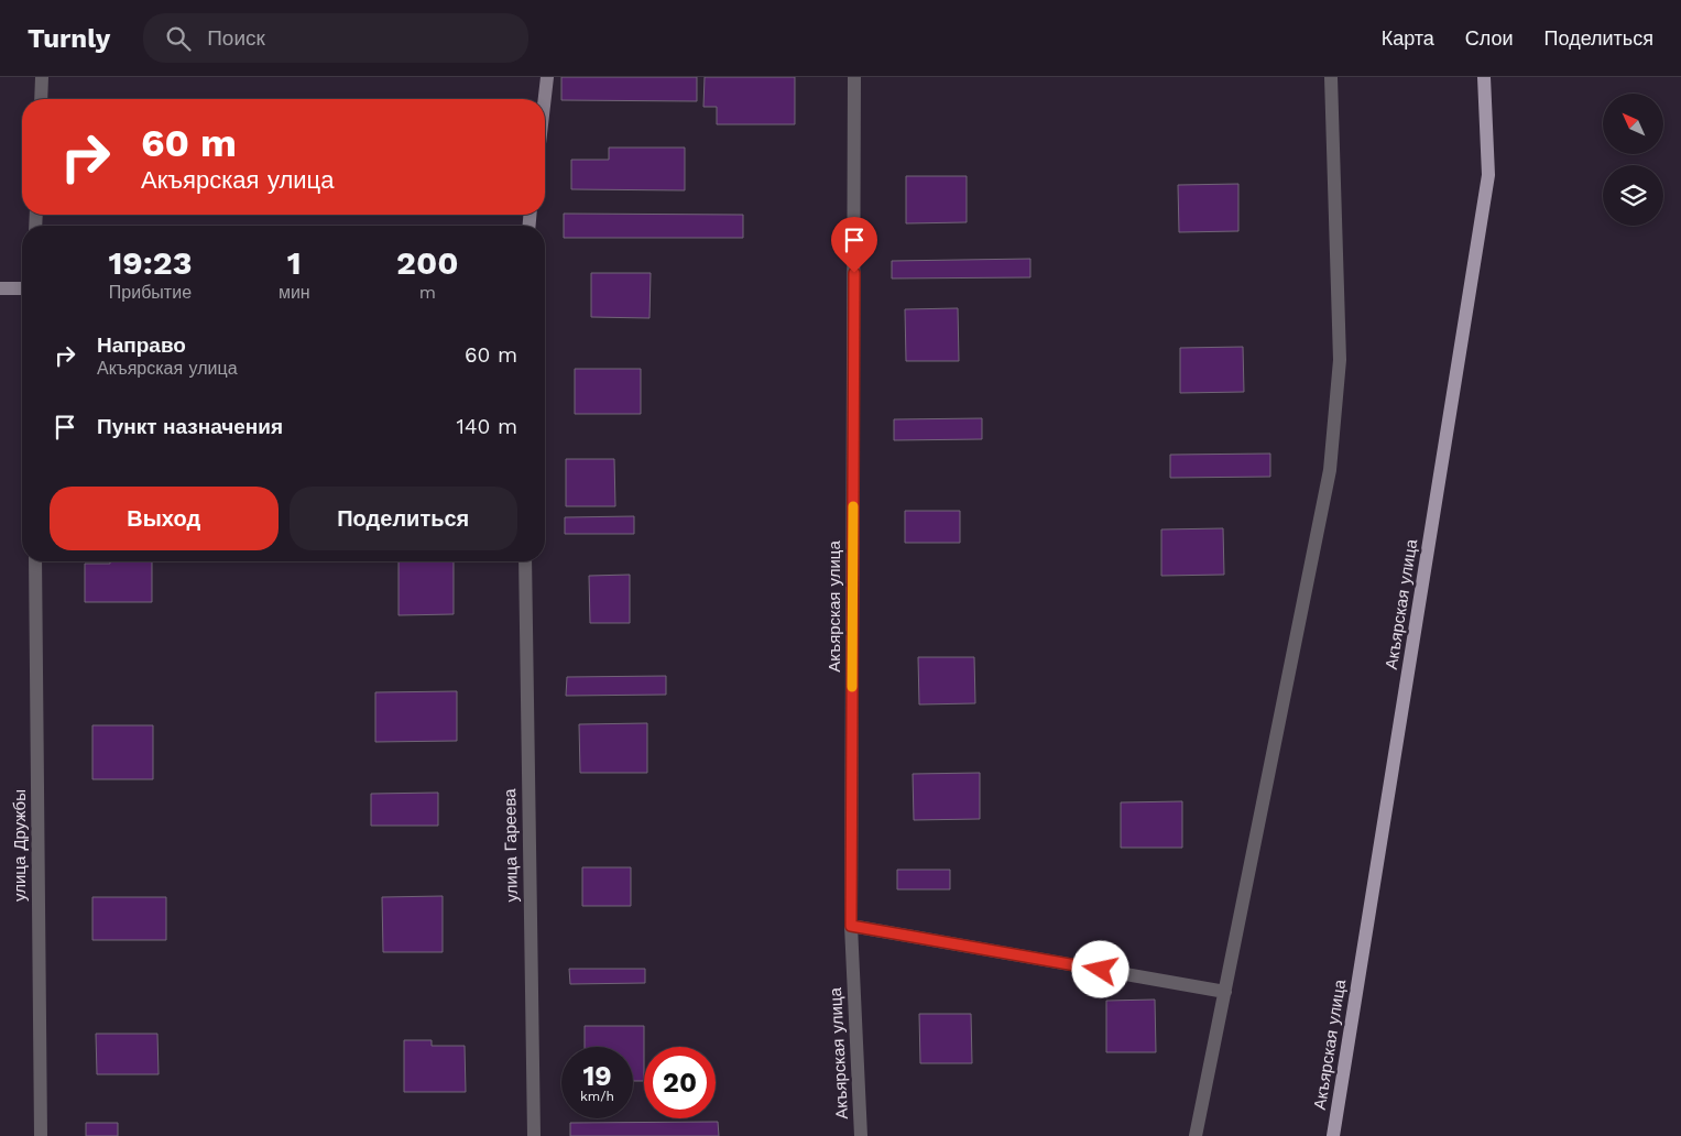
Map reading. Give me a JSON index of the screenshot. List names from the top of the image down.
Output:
{
  "streets": {
    "main road": ["Акъярская улица"],
    "street": ["улица Дружбы", "улица Гареева"]
  },
  "north": "top left",
  "page": {
    "header": "Turnly",
    "search": "Поиск",
    "nav": ["Карта", "Слои", "Поделиться"],
    "turn": ["60 m", "Акъярская улица"],
    "eta": [
      "19:23",
      "Прибытие",
      "1",
      "мин",
      "200",
      "m"
    ],
    "list": [
      {
        "name": "Направо",
        "note": "Акъярская улица",
        "value": "60 m"
      },
      {
        "name": "Пункт назначения",
        "value": "140 m"
      }
    ],
    "buttons": ["Выход", "Поделиться"],
    "speed": "19 km/h",
    "limit": "20"
  }
}
